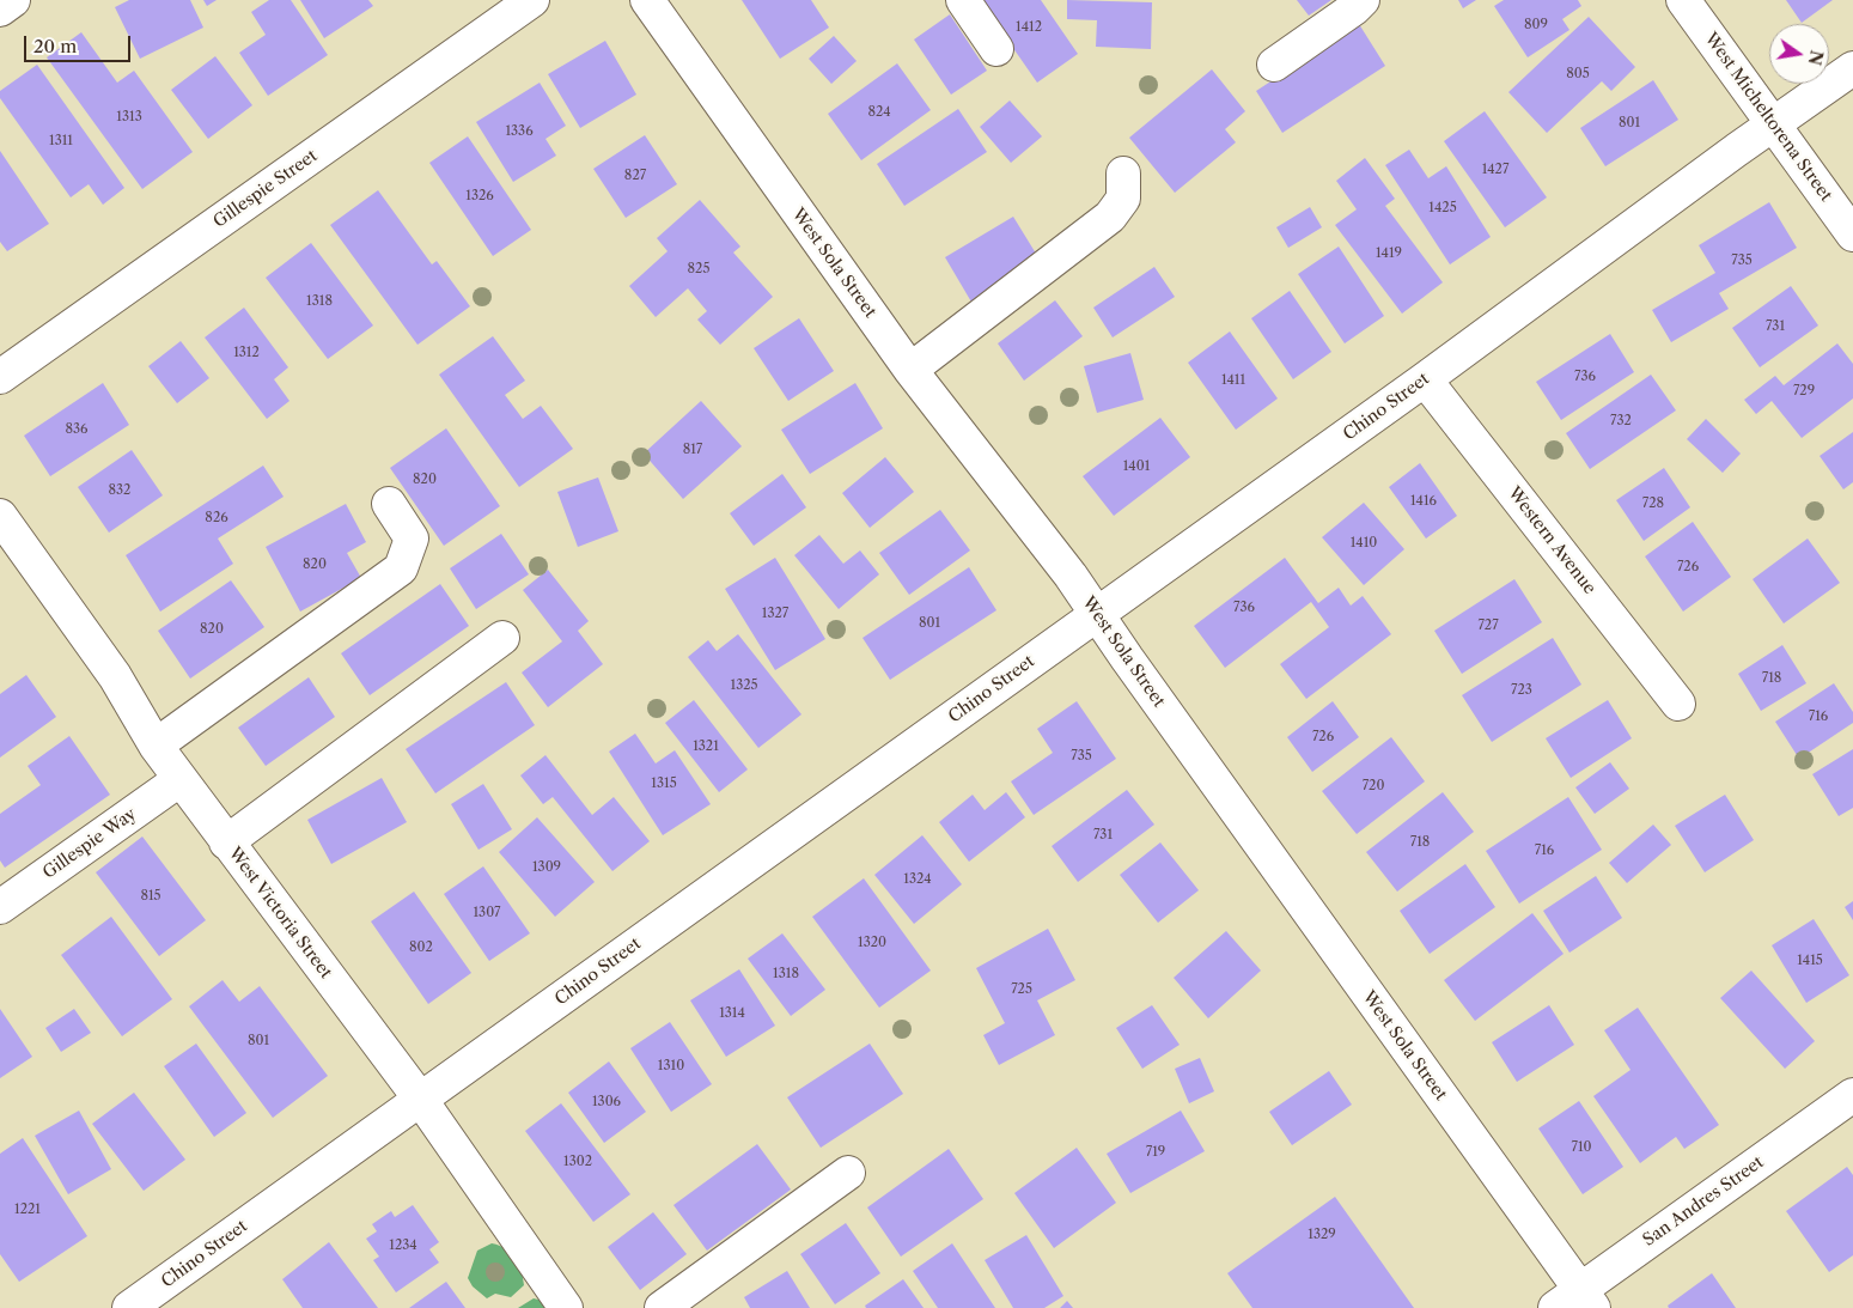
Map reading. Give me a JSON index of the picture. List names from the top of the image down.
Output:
{
  "streets": {
    "street": [
      "West Micheltorena Street",
      "Gillespie Street",
      "West Sola Street",
      "Chino Street",
      "Western Avenue",
      "Gillespie Way",
      "West Victoria Street",
      "San Andres Street"
    ]
  },
  "crossings": [
    ["West Micheltorena Street", "Chino Street"],
    ["West Sola Street", "Chino Street"],
    ["West Sola Street", "San Andres Street"],
    ["Chino Street", "Western Avenue"],
    ["Chino Street", "West Victoria Street"],
    ["Gillespie Way", "West Victoria Street"]
  ],
  "house_numbers": [
    "809",
    "1412",
    "805",
    "824",
    "1313",
    "801",
    "1336",
    "1311",
    "1427",
    "827",
    "1326",
    "1425",
    "1419",
    "735",
    "825",
    "1318",
    "731",
    "1312",
    "736",
    "1411",
    "729",
    "732",
    "836",
    "817",
    "1401",
    "820",
    "832",
    "1416",
    "728",
    "826",
    "1410",
    "820",
    "726",
    "736",
    "1327",
    "801",
    "727",
    "820",
    "718",
    "1325",
    "723",
    "716",
    "726",
    "1321",
    "735",
    "1315",
    "720",
    "731",
    "718",
    "716",
    "1309",
    "1324",
    "815",
    "1307",
    "1320",
    "802",
    "1415",
    "1318",
    "725",
    "1314",
    "801",
    "1310",
    "1306",
    "710",
    "719",
    "1302",
    "1221",
    "1329",
    "1234"
  ],
  "scale_bar": "20 m",
  "north": "right"
}
